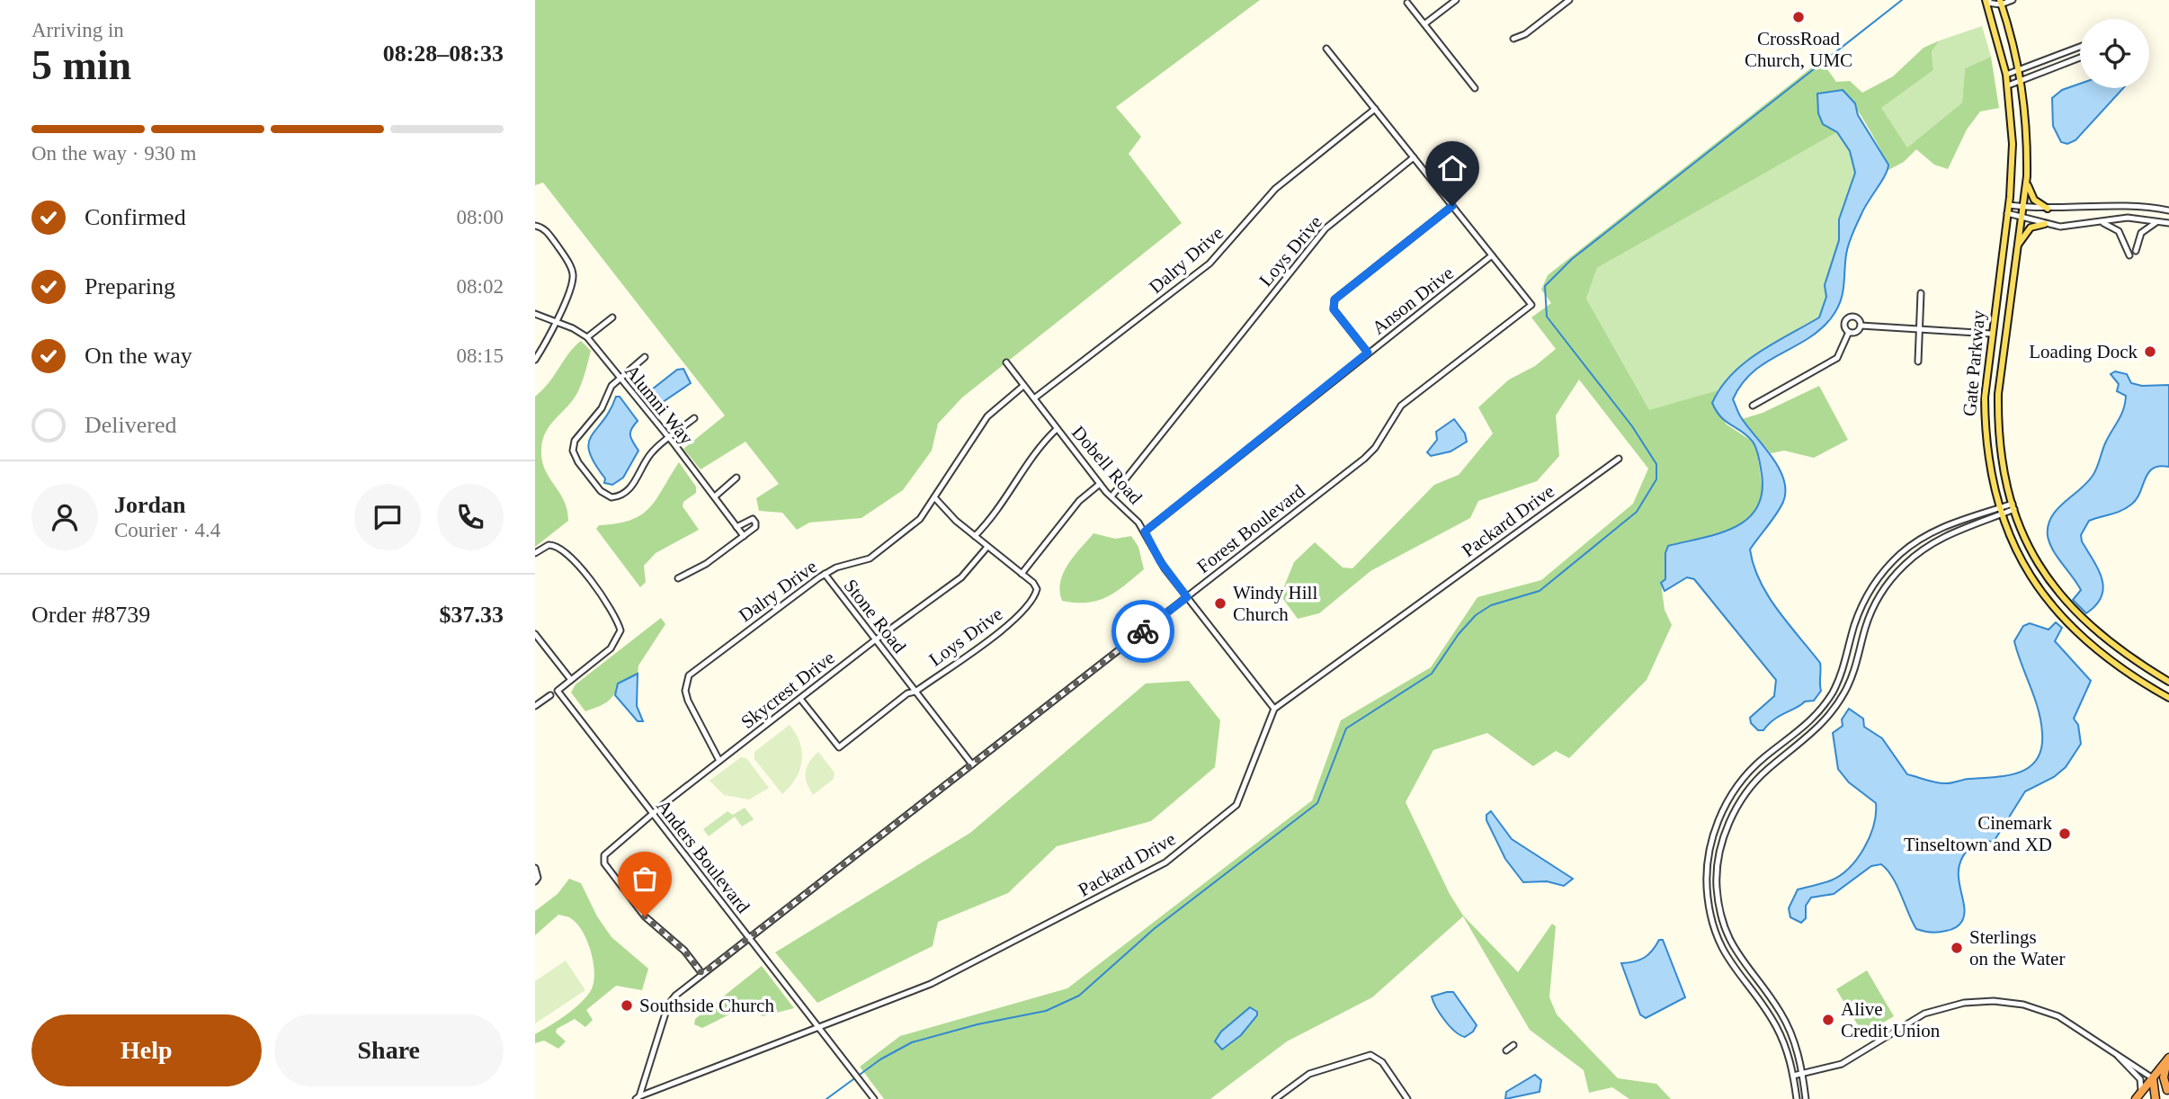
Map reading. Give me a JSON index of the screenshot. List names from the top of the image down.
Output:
{
  "streets": {
    "main road": ["Gate Parkway"],
    "street": [
      "Loys Drive",
      "Dalry Drive",
      "Anson Drive",
      "Alumni Way",
      "Dobell Road",
      "Packard Drive",
      "Forest Boulevard",
      "Stone Road",
      "Skycrest Drive",
      "Anders Boulevard"
    ]
  },
  "crossings": [
    ["Loys Drive", "Dobell Road"],
    ["Loys Drive", "Stone Road"],
    ["Loys Drive", "Skycrest Drive"],
    ["Dalry Drive", "Dobell Road"],
    ["Dalry Drive", "Stone Road"],
    ["Dalry Drive", "Skycrest Drive"],
    ["Anson Drive", "Dobell Road"],
    ["Anson Drive", "Forest Boulevard"],
    ["Dobell Road", "Packard Drive"],
    ["Dobell Road", "Forest Boulevard"],
    ["Packard Drive", "Forest Boulevard"],
    ["Packard Drive", "Anders Boulevard"],
    ["Forest Boulevard", "Stone Road"],
    ["Forest Boulevard", "Skycrest Drive"],
    ["Forest Boulevard", "Anders Boulevard"],
    ["Stone Road", "Skycrest Drive"],
    ["Skycrest Drive", "Anders Boulevard"]
  ],
  "places": [
    "CrossRoad Church, UMC",
    "Loading Dock",
    "Windy Hill Church",
    "Cinemark Tinseltown and XD",
    "Sterlings on the Water",
    "Southside Church",
    "Alive Credit Union"
  ],
  "page": {
    "heading": ["5 min", "Arriving in", "08:28–08:33"],
    "panel": [
      "Jordan",
      "Courier · 4.4",
      "Order #8739",
      "$37.33"
    ],
    "bar": "On the way · 930 m",
    "list": [
      ["Confirmed", "08:00"],
      ["Preparing", "08:02"],
      ["On the way", "08:15"],
      "Delivered"
    ],
    "buttons": ["Help", "Share"]
  }
}
